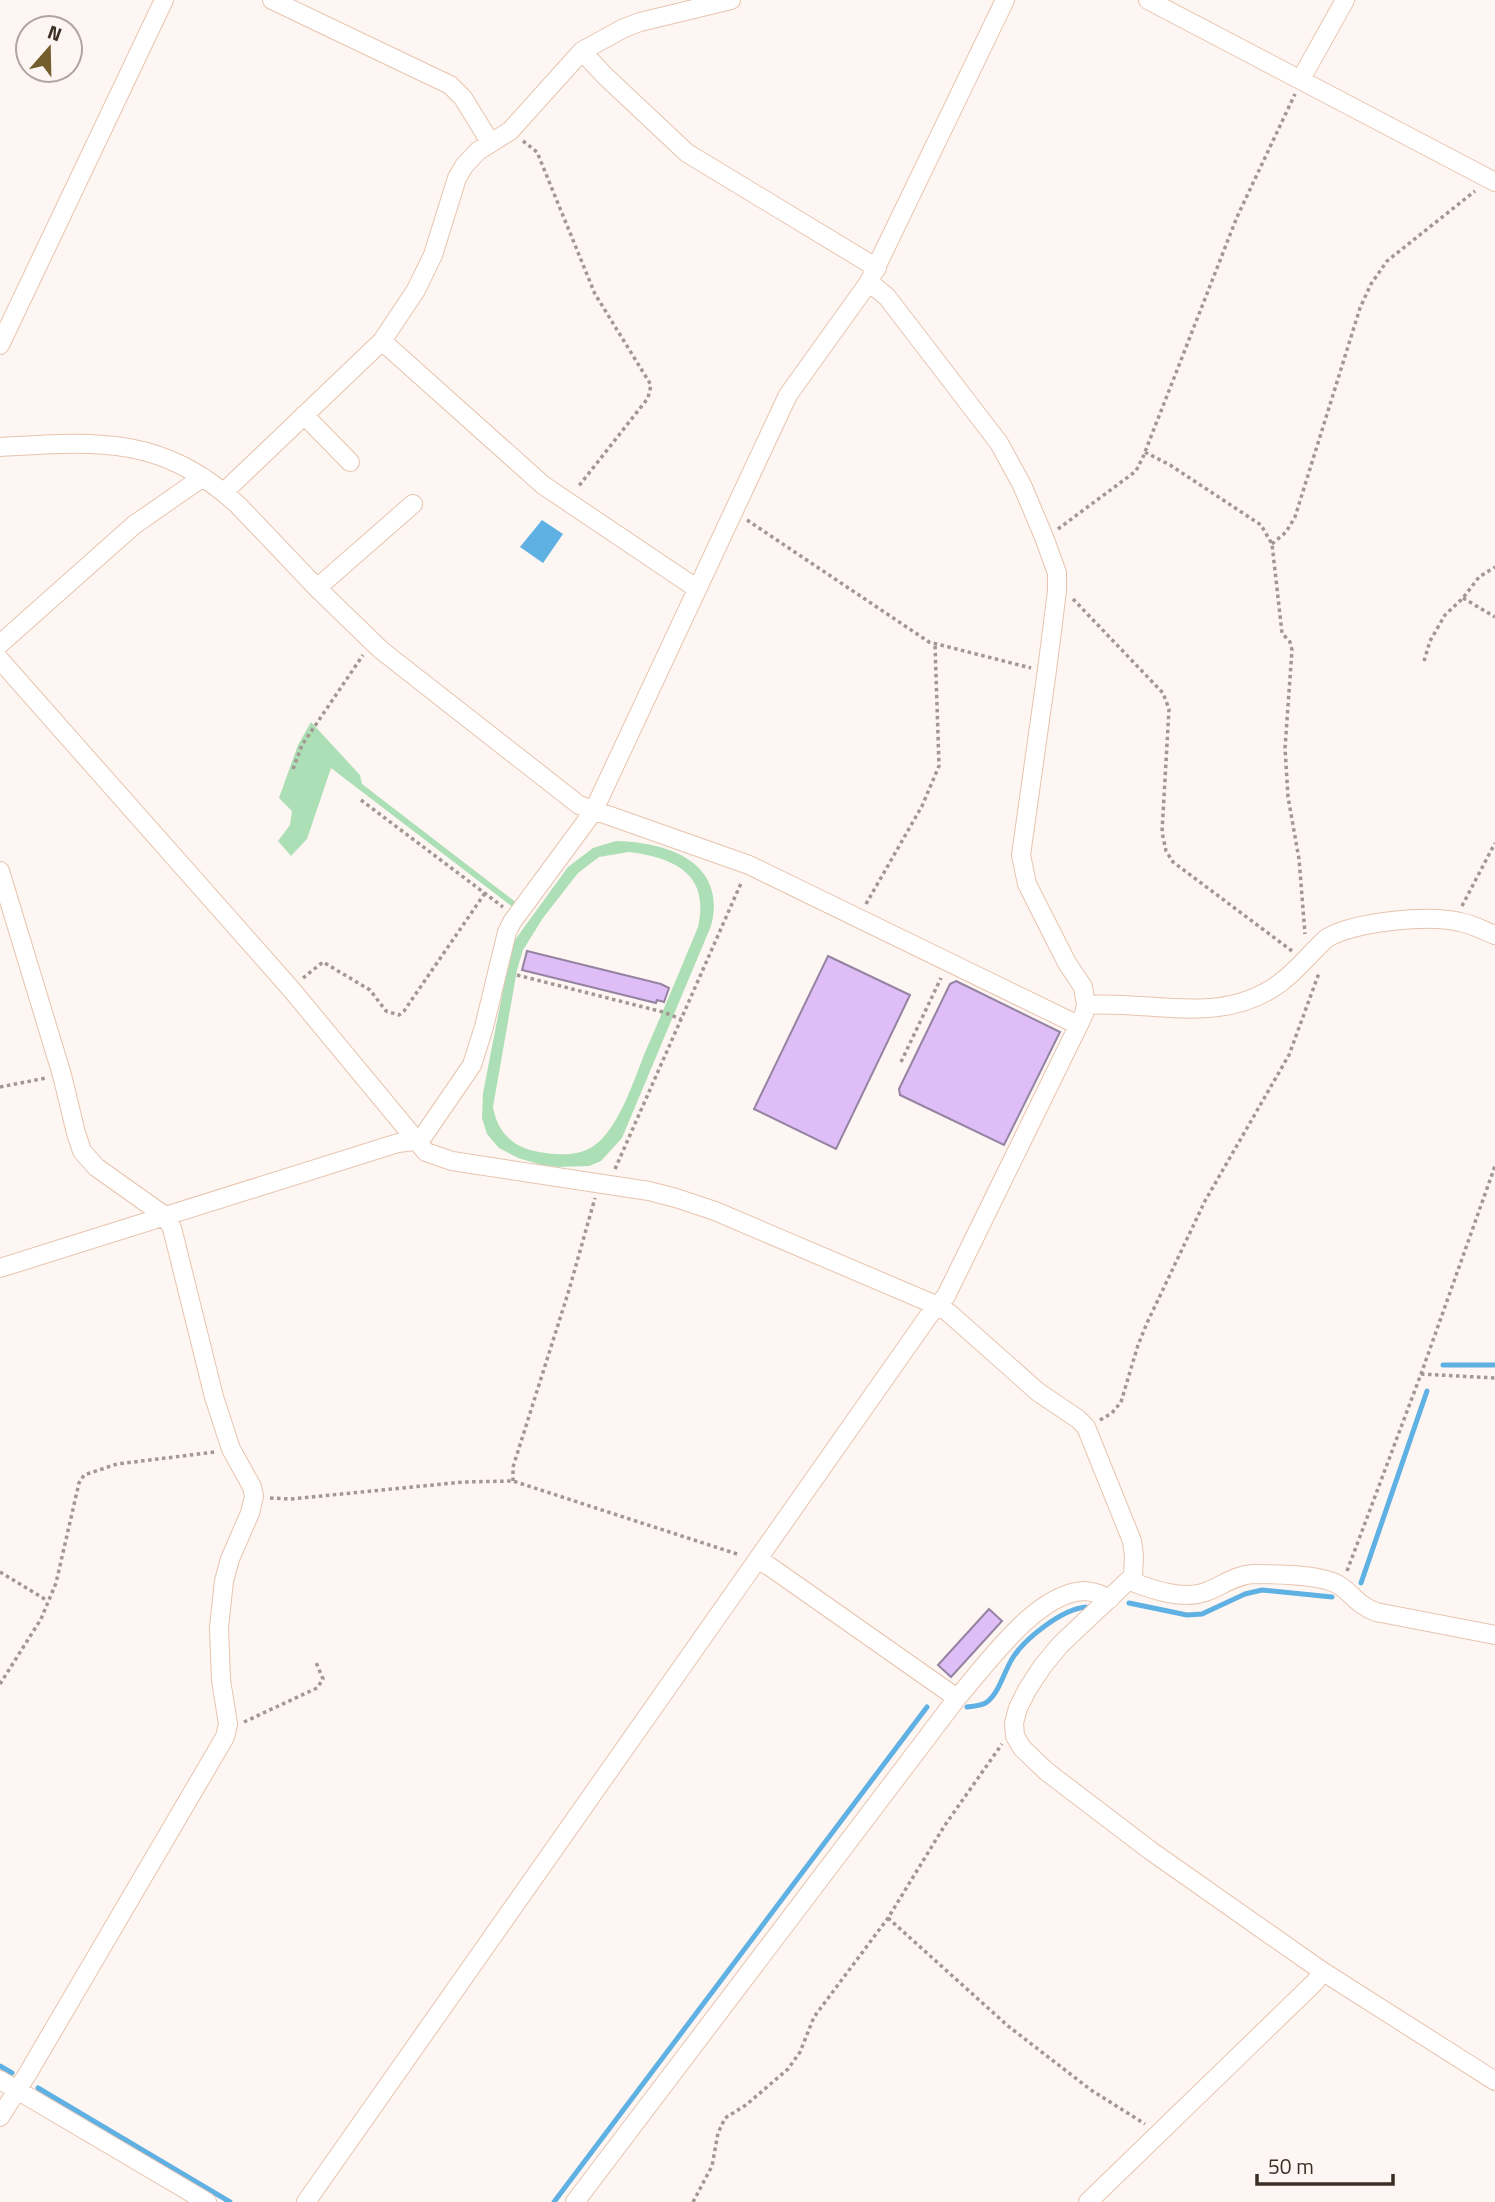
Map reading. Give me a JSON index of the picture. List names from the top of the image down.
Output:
{
  "scale_bar": "50 m",
  "north": "top"
}
